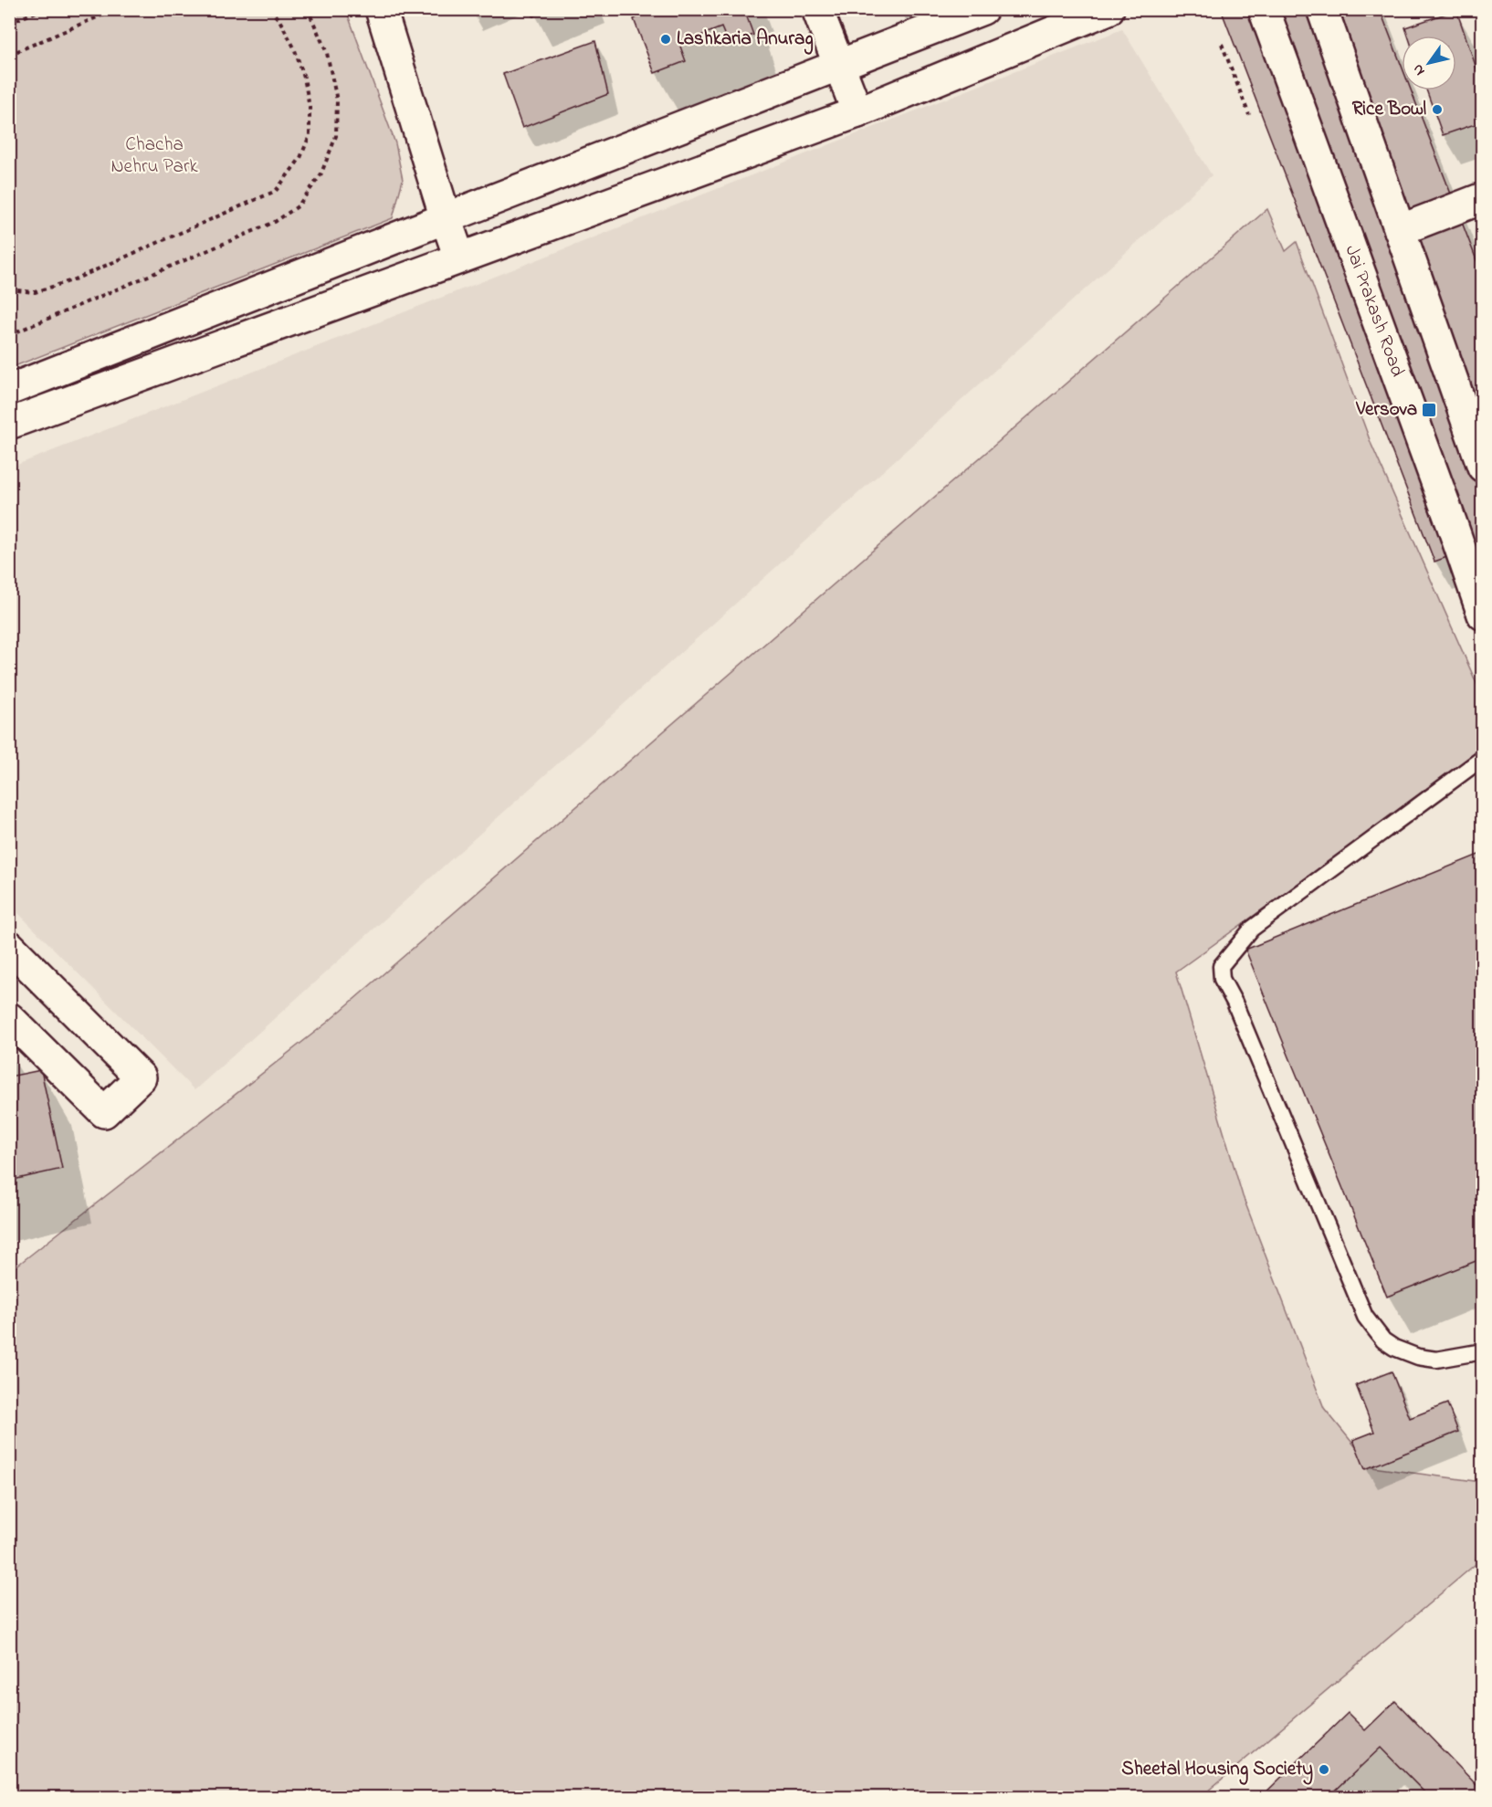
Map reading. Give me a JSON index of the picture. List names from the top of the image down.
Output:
{
  "streets": {
    "street": ["Jai Prakash Road"]
  },
  "parks": ["Chacha Nehru Park"],
  "places": {
    "other": ["Lashkaria Anurag", "Rice Bowl", "Sheetal Housing Society"],
    "transit": ["Versova"]
  },
  "north": "bottom left"
}
